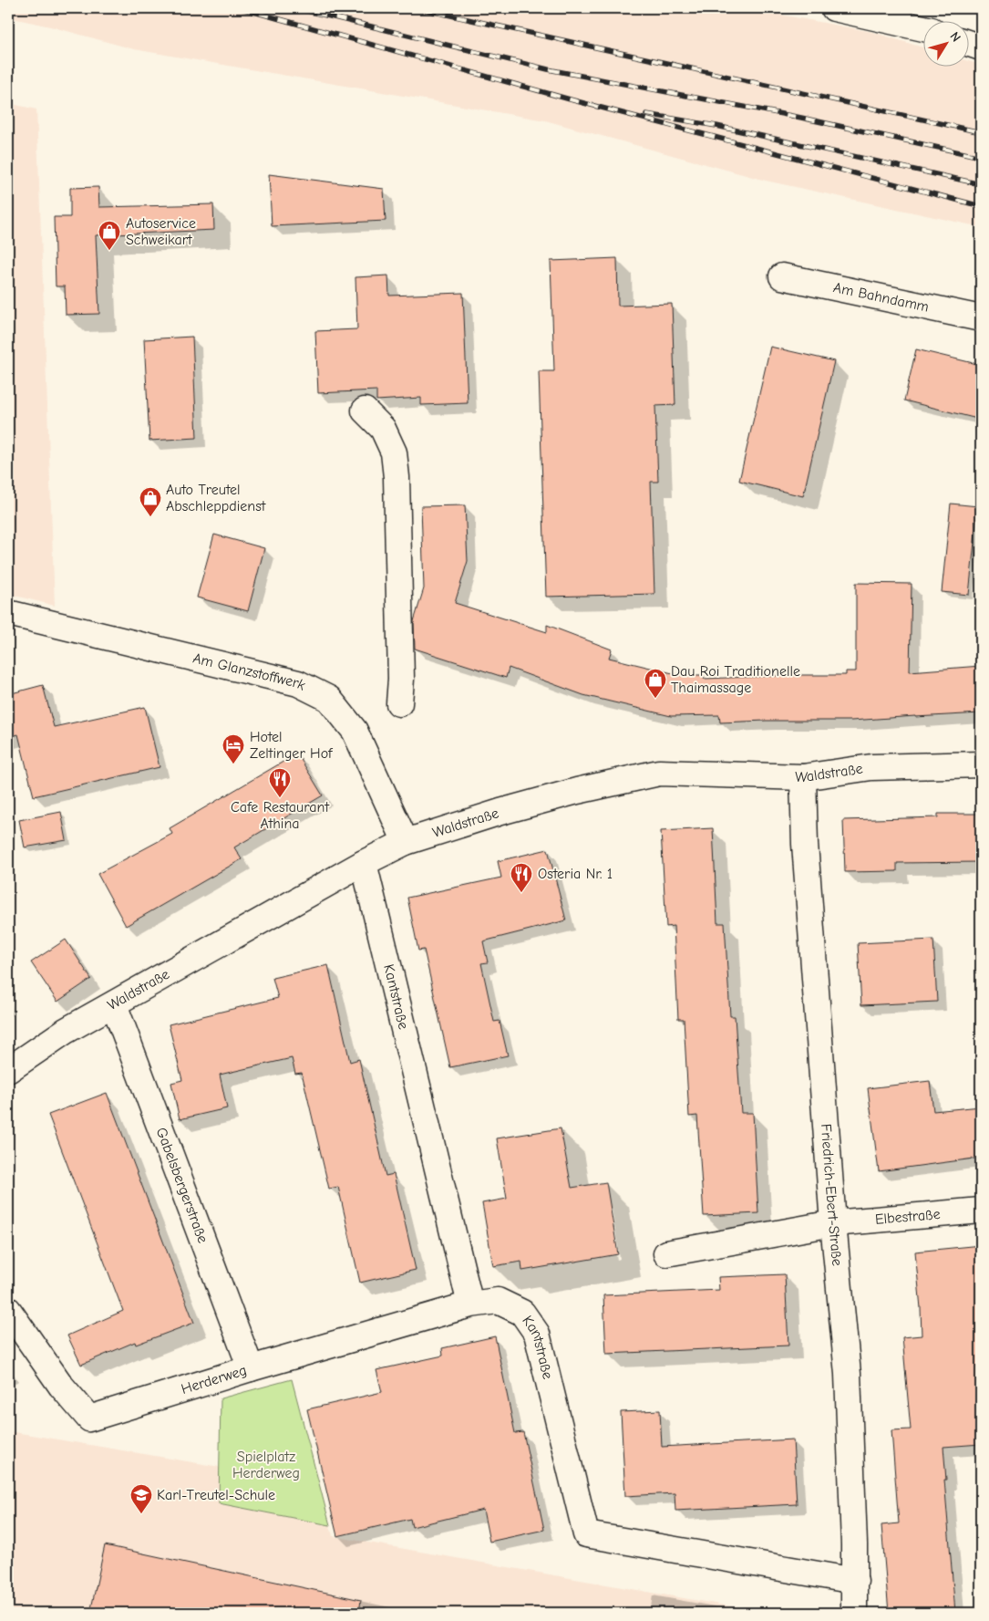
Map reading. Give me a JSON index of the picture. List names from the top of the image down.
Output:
{
  "streets": {
    "street": [
      "Am Bahndamm",
      "Am Glanzstoffwerk",
      "Waldstraße",
      "Kantstraße",
      "Gabelsbergerstraße",
      "Friedrich-Ebert-Straße",
      "Elbestraße",
      "Herderweg"
    ]
  },
  "crossings": [
    ["Am Glanzstoffwerk", "Waldstraße"],
    ["Waldstraße", "Kantstraße"],
    ["Waldstraße", "Gabelsbergerstraße"],
    ["Waldstraße", "Friedrich-Ebert-Straße"],
    ["Kantstraße", "Friedrich-Ebert-Straße"],
    ["Kantstraße", "Herderweg"],
    ["Gabelsbergerstraße", "Herderweg"],
    ["Friedrich-Ebert-Straße", "Elbestraße"]
  ],
  "parks": ["Spielplatz Herderweg"],
  "places": {
    "shop": ["Autoservice Schweikart", "Auto Treutel Abschleppdienst", "Dau Roi Traditionelle Thaimassage"],
    "hotel": ["Hotel Zeltinger Hof"],
    "restaurant": ["Cafe Restaurant Athina", "Osteria Nr. 1"],
    "school or university": ["Karl-Treutel-Schule"]
  },
  "north": "top right"
}
